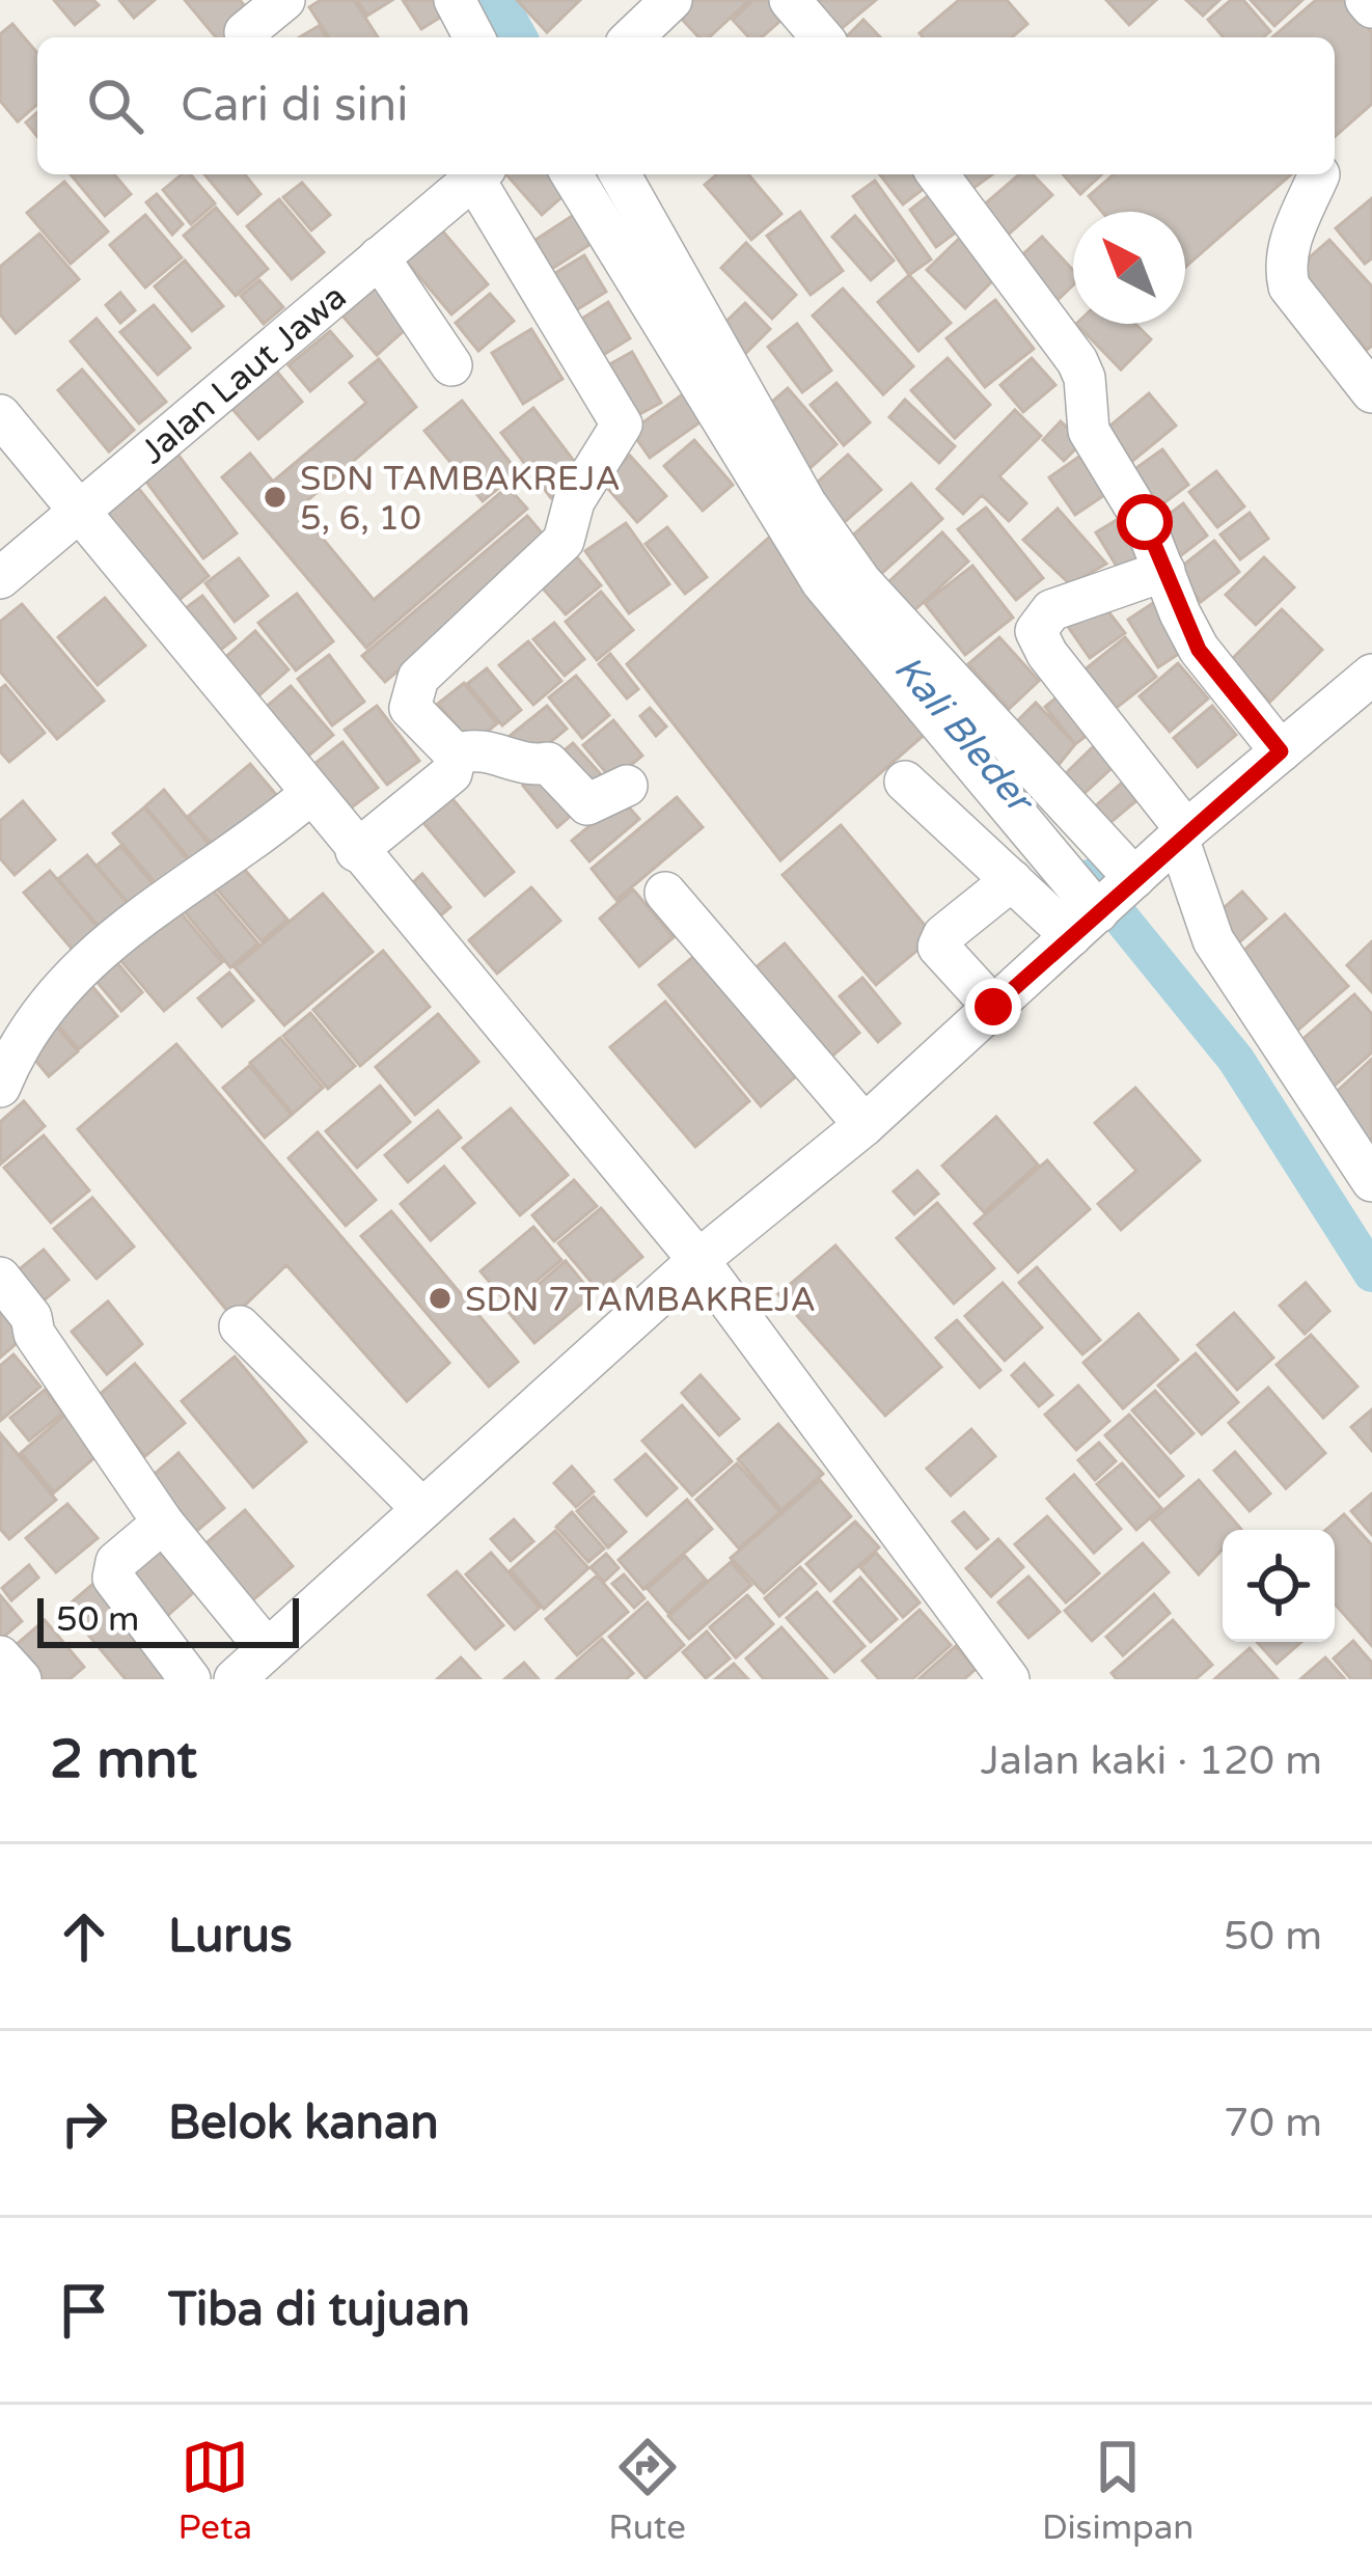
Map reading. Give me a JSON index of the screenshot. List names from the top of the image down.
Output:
{
  "streets": {
    "street": ["Jalan Laut Jawa"]
  },
  "water": ["Kali Bleder"],
  "places": ["SDN TAMBAKREJA 5, 6, 10", "SDN 7 TAMBAKREJA"],
  "scale_bar": "50 m",
  "north": "top left",
  "page": {
    "search": "Cari di sini",
    "scale": "50 m",
    "heading": ["2 mnt", "Jalan kaki · 120 m"],
    "list": [
      ["Lurus", "50 m"],
      ["Belok kanan", "70 m"],
      "Tiba di tujuan"
    ],
    "nav": ["Peta", "Rute", "Disimpan"]
  }
}
